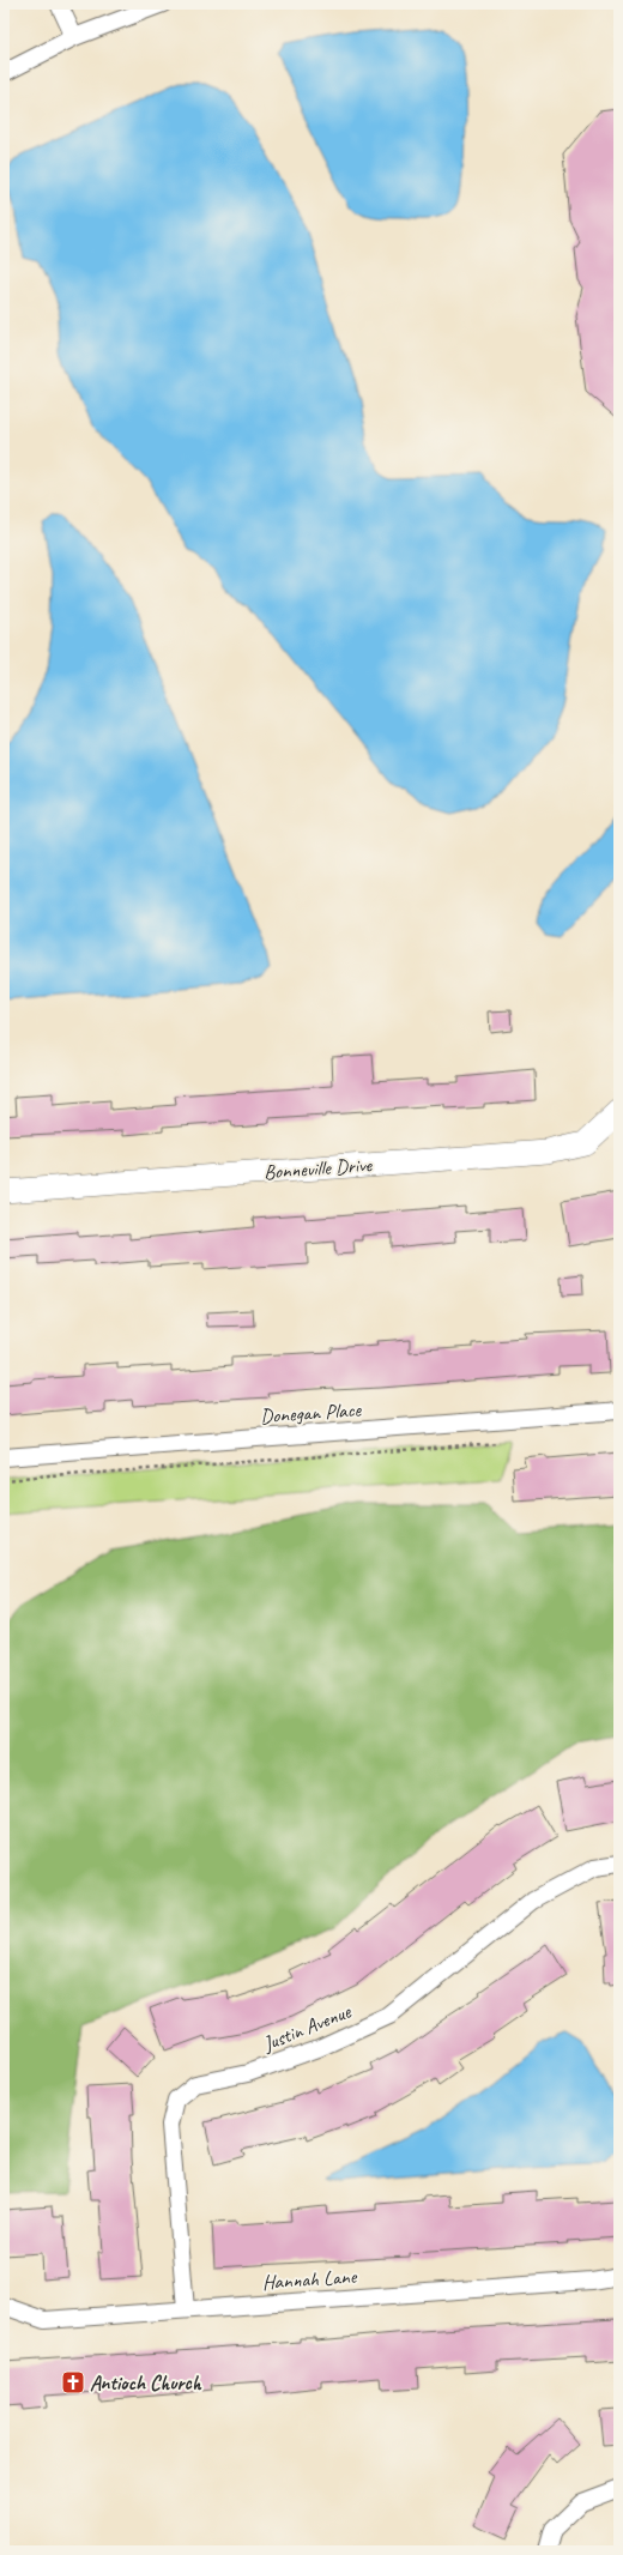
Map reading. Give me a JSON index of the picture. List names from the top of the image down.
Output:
{
  "streets": {
    "street": [
      "Bonneville Drive",
      "Donegan Place",
      "Justin Avenue",
      "Hannah Lane"
    ]
  },
  "crossings": [
    ["Justin Avenue", "Hannah Lane"]
  ],
  "places": {
    "church": ["Antioch Church"]
  }
}
